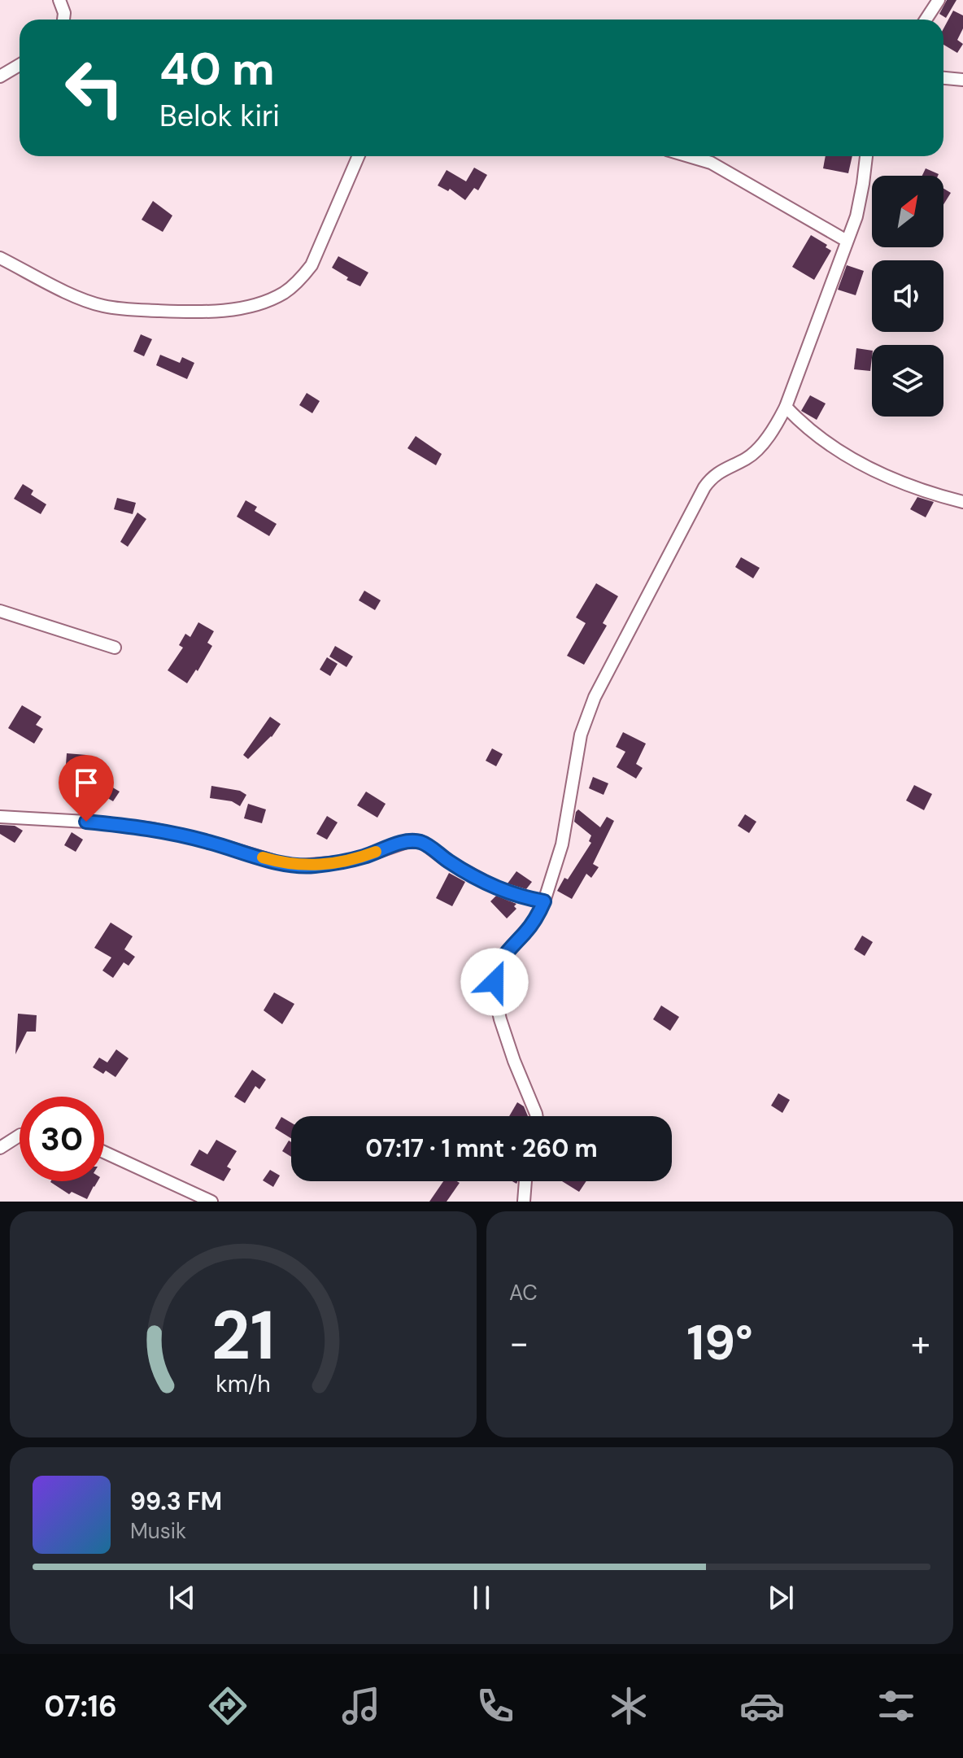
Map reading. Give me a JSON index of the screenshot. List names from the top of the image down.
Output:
{
  "north": "top right",
  "page": {
    "turn": ["40 m", "Belok kiri"],
    "limit": "30",
    "trip": "07:17 · 1 mnt · 260 m",
    "tile": "AC",
    "heat": ["−", "19°", "+"],
    "song": ["99.3 FM", "Musik"],
    "tabs": "07:16",
    "gauge": ["21", "km/h"]
  }
}
